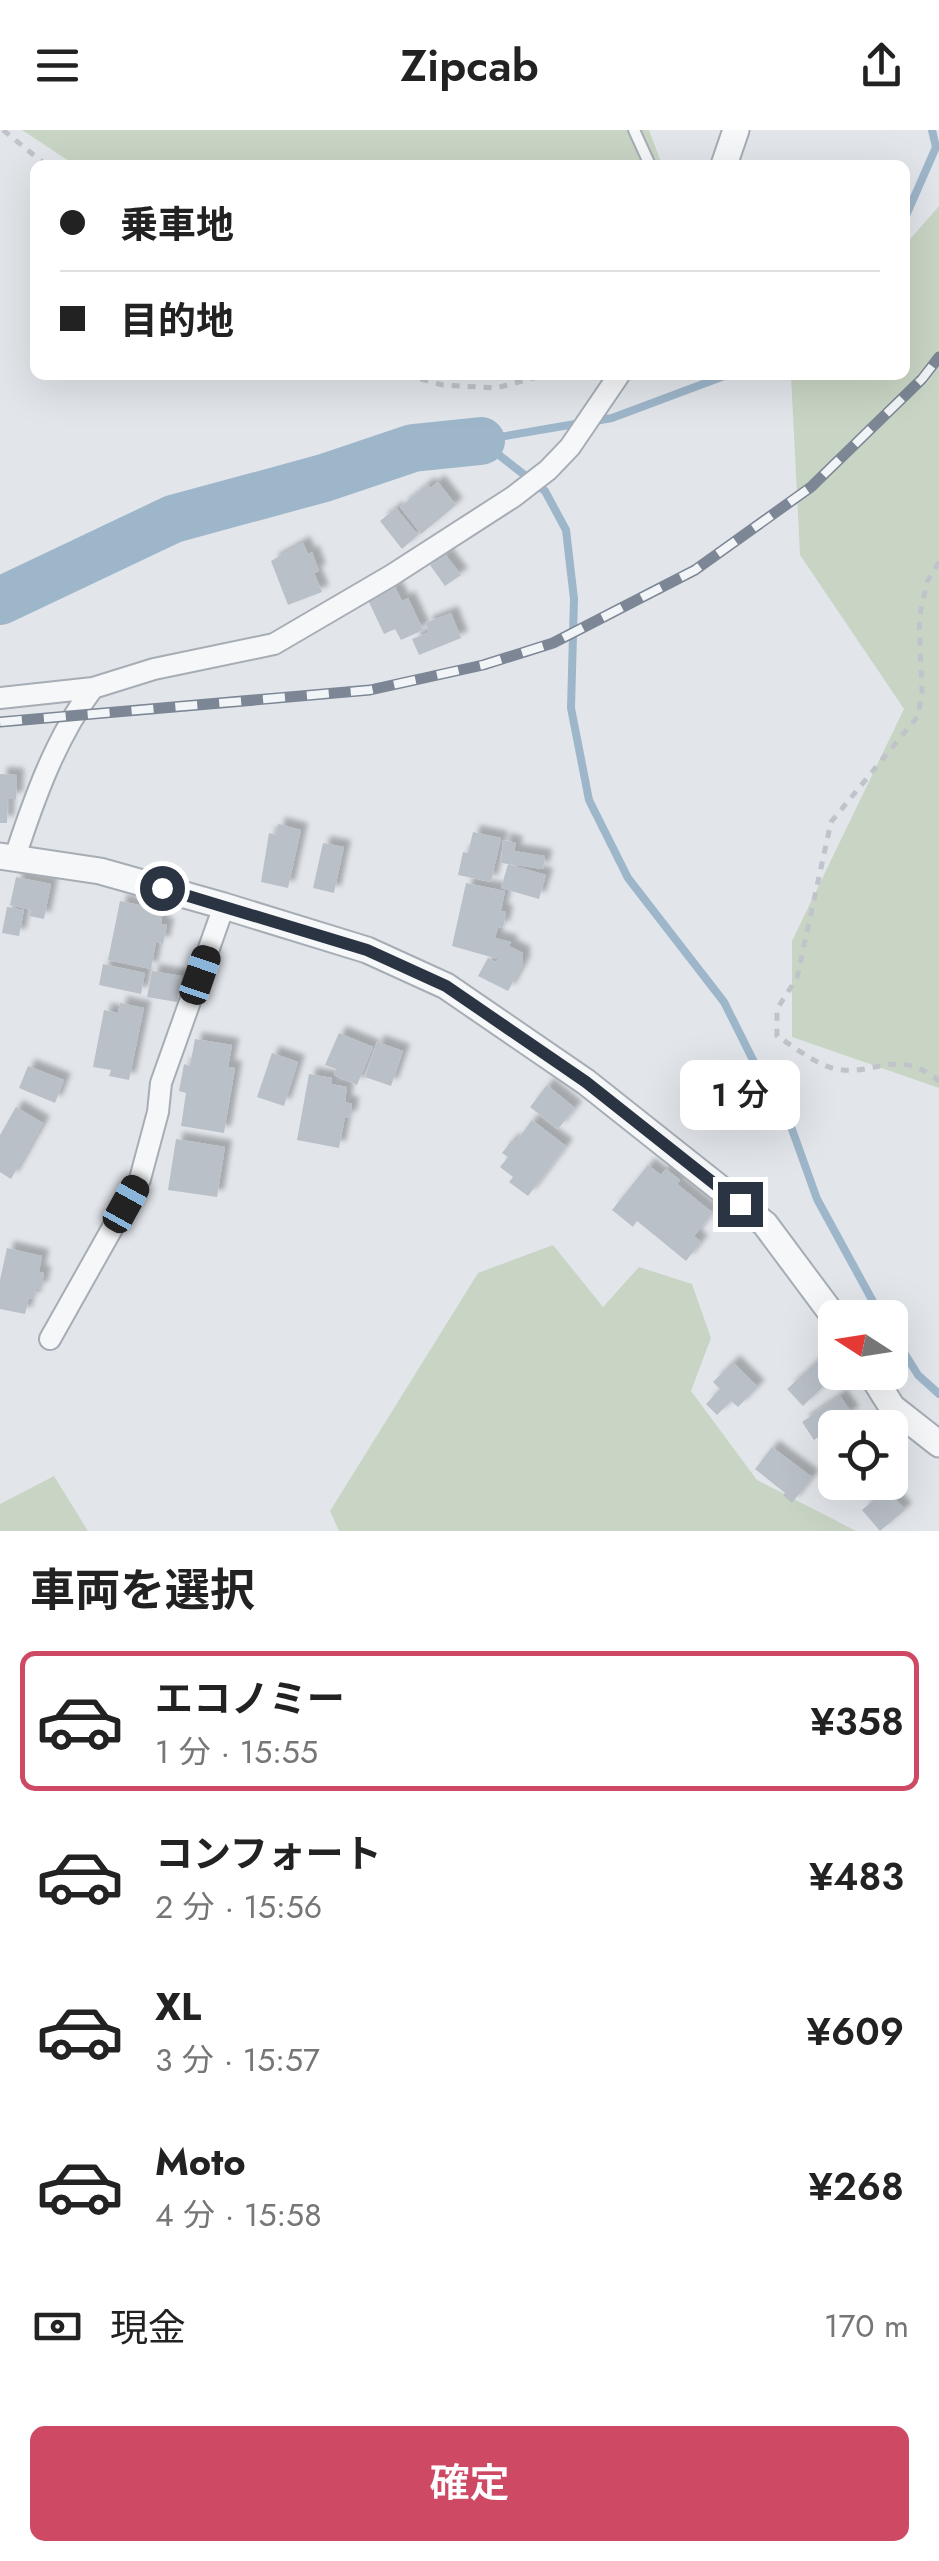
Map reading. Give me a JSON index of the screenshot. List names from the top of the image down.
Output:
{
  "north": "left",
  "page": {
    "header": "Zipcab",
    "banner": ["乗車地", "目的地"],
    "bubble": "1 分",
    "heading": "車両を選択",
    "list": [
      {
        "name": "エコノミー",
        "note": "1 分 · 15:55",
        "value": "¥358"
      },
      {
        "name": "コンフォート",
        "note": "2 分 · 15:56",
        "value": "¥483"
      },
      {
        "name": "XL",
        "note": "3 分 · 15:57",
        "value": "¥609"
      },
      {
        "name": "Moto",
        "note": "4 分 · 15:58",
        "value": "¥268"
      }
    ],
    "pay": ["現金", "170 m"],
    "buttons": "確定"
  }
}
